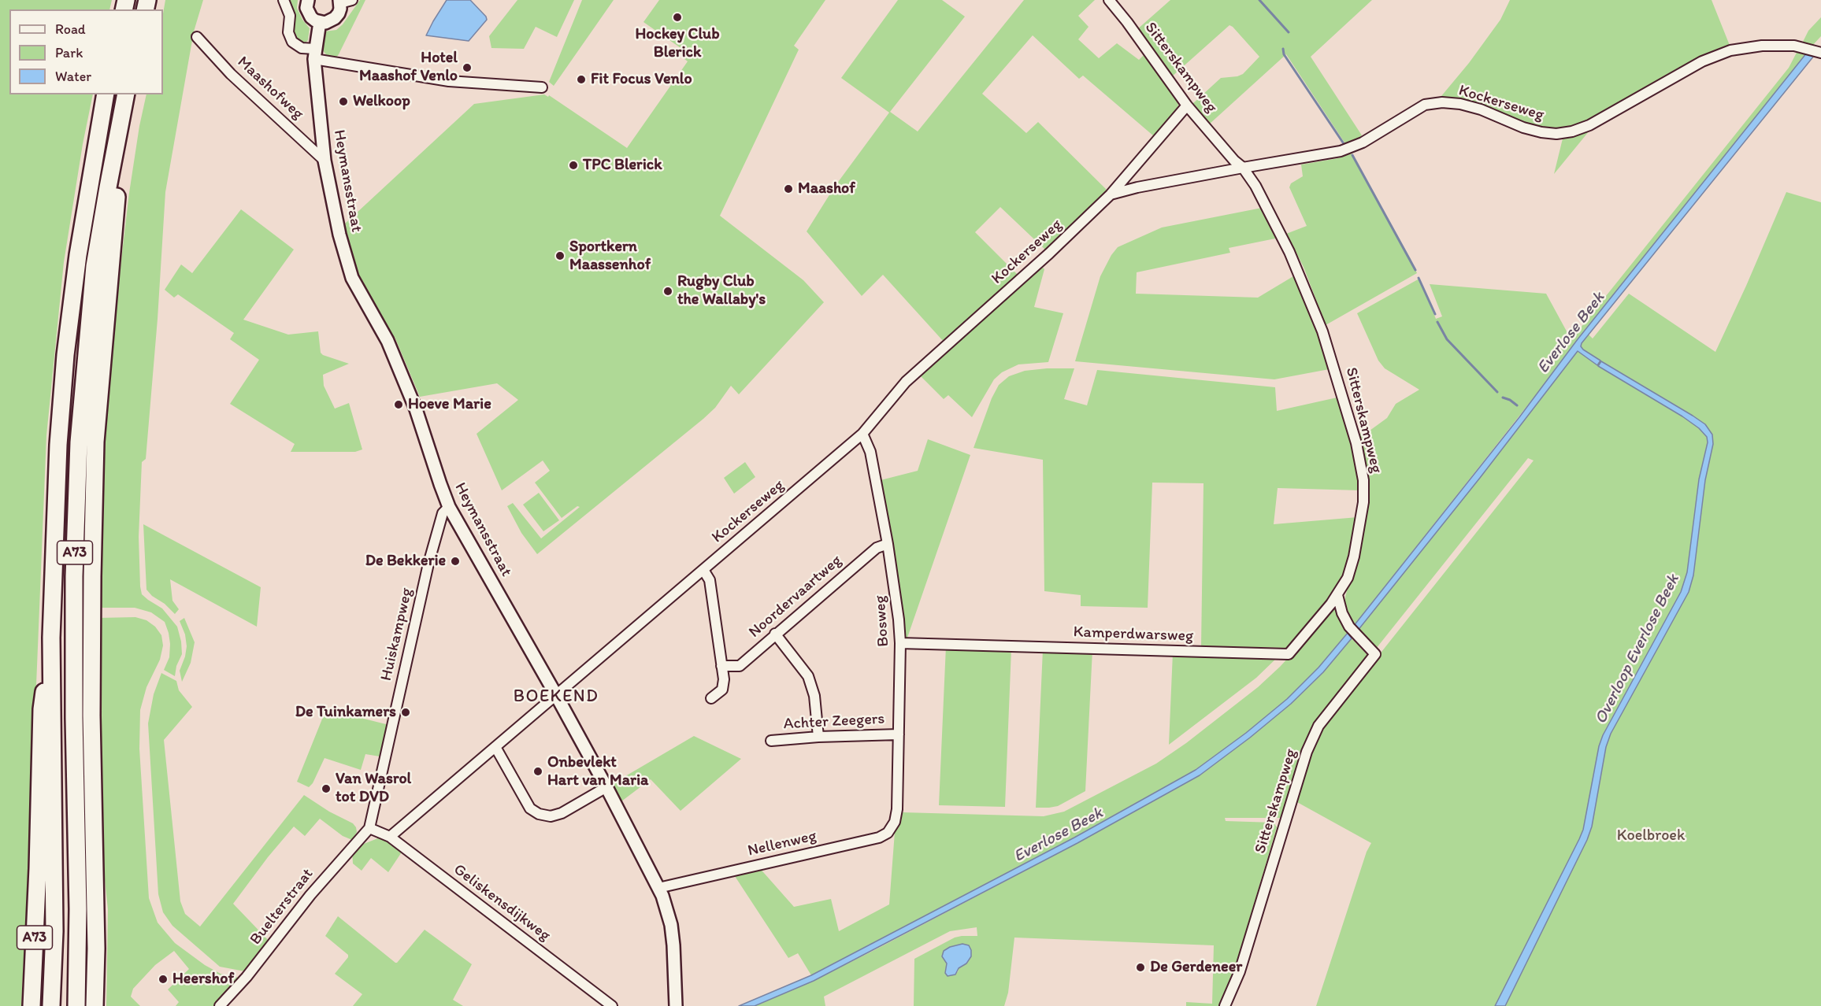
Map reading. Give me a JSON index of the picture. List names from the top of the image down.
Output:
{
  "streets": {
    "highway": ["A73"],
    "street": [
      "Sitterskampweg",
      "Maashofweg",
      "Kockerseweg",
      "Heymansstraat",
      "Noordervaartweg",
      "Bosweg",
      "Huiskampweg",
      "Kamperdwarsweg",
      "Achter Zeegers",
      "Nellenweg",
      "Geliskensdijkweg",
      "Buelterstraat"
    ]
  },
  "crossings": [
    ["Sitterskampweg", "Kockerseweg"],
    ["Sitterskampweg", "Kamperdwarsweg"],
    ["Maashofweg", "Heymansstraat"],
    ["Kockerseweg", "Heymansstraat"],
    ["Kockerseweg", "Bosweg"],
    ["Kockerseweg", "Geliskensdijkweg"],
    ["Heymansstraat", "Huiskampweg"],
    ["Heymansstraat", "Nellenweg"],
    ["Noordervaartweg", "Bosweg"],
    ["Bosweg", "Kamperdwarsweg"],
    ["Bosweg", "Achter Zeegers"],
    ["Bosweg", "Nellenweg"],
    ["Huiskampweg", "Geliskensdijkweg"],
    ["Huiskampweg", "Buelterstraat"],
    ["Geliskensdijkweg", "Buelterstraat"]
  ],
  "districts": ["BOEKEND"],
  "water": ["Everlose Beek", "Overloop Everlose Beek"],
  "parks": ["Koelbroek"],
  "places": [
    "Hockey Club Blerick",
    "Hotel Maashof Venlo",
    "Fit Focus Venlo",
    "Welkoop",
    "TPC Blerick",
    "Maashof",
    "Sportkern Maassenhof",
    "Rugby Club the Wallaby's",
    "Hoeve Marie",
    "De Bekkerie",
    "De Tuinkamers",
    "Onbevlekt Hart van Maria",
    "Van Wasrol tot DVD",
    "De Gerdeneer",
    "Heershof"
  ],
  "legend": ["Road", "Park", "Water"]
}
